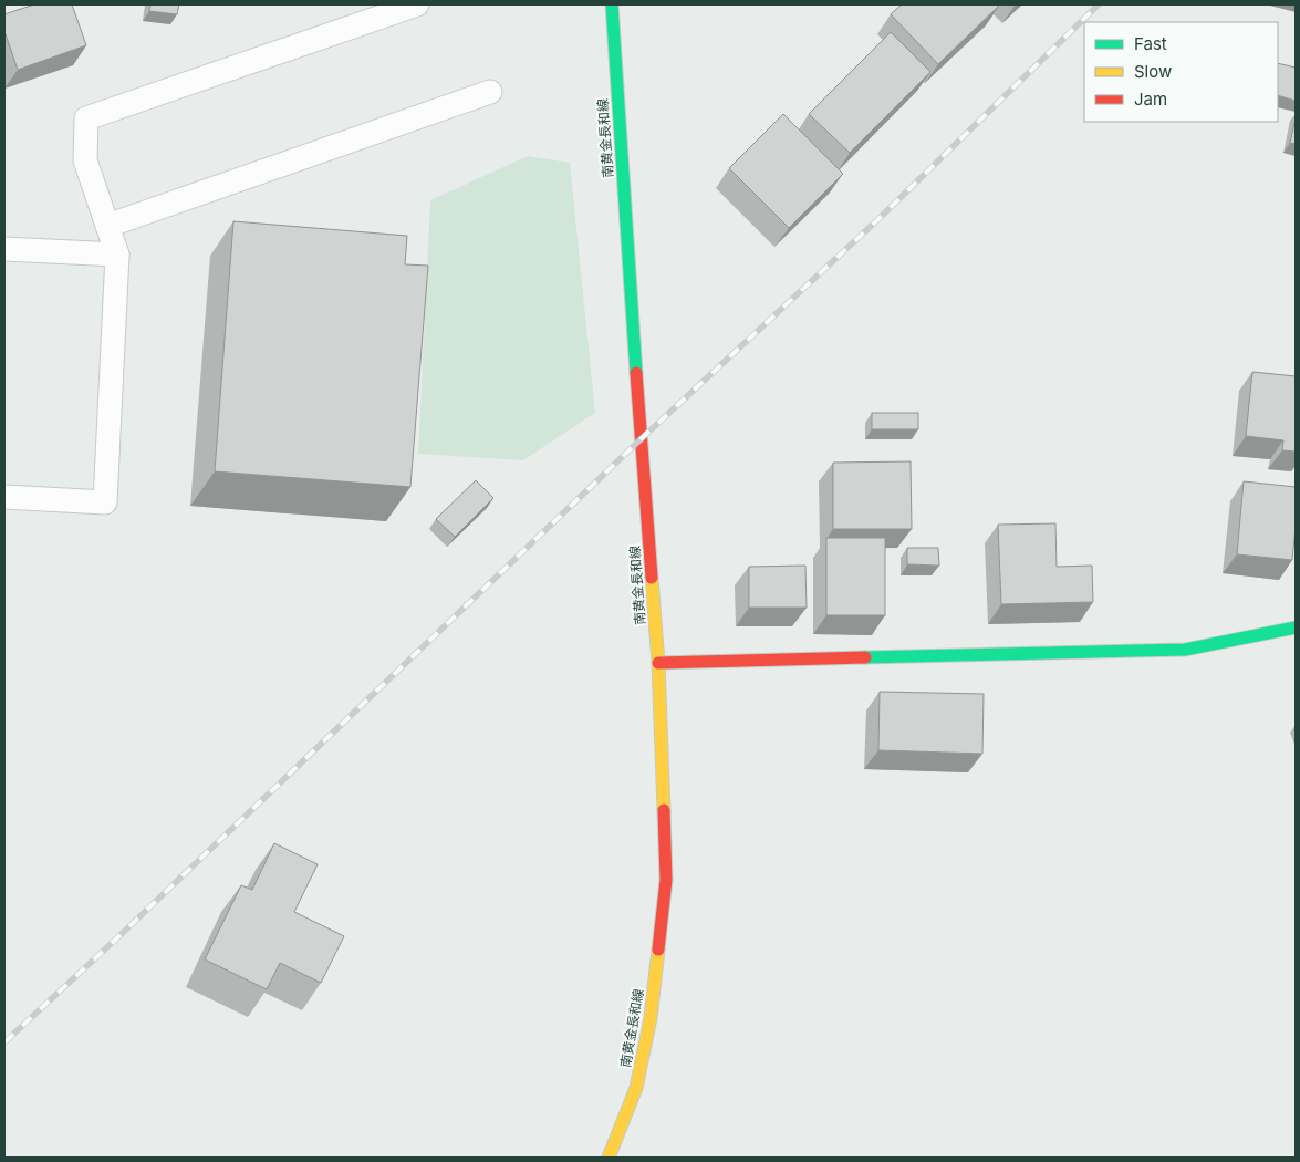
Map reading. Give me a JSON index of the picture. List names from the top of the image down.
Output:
{
  "streets": {
    "main road": ["南黄金長和線"]
  },
  "legend": ["Fast", "Slow", "Jam"]
}
